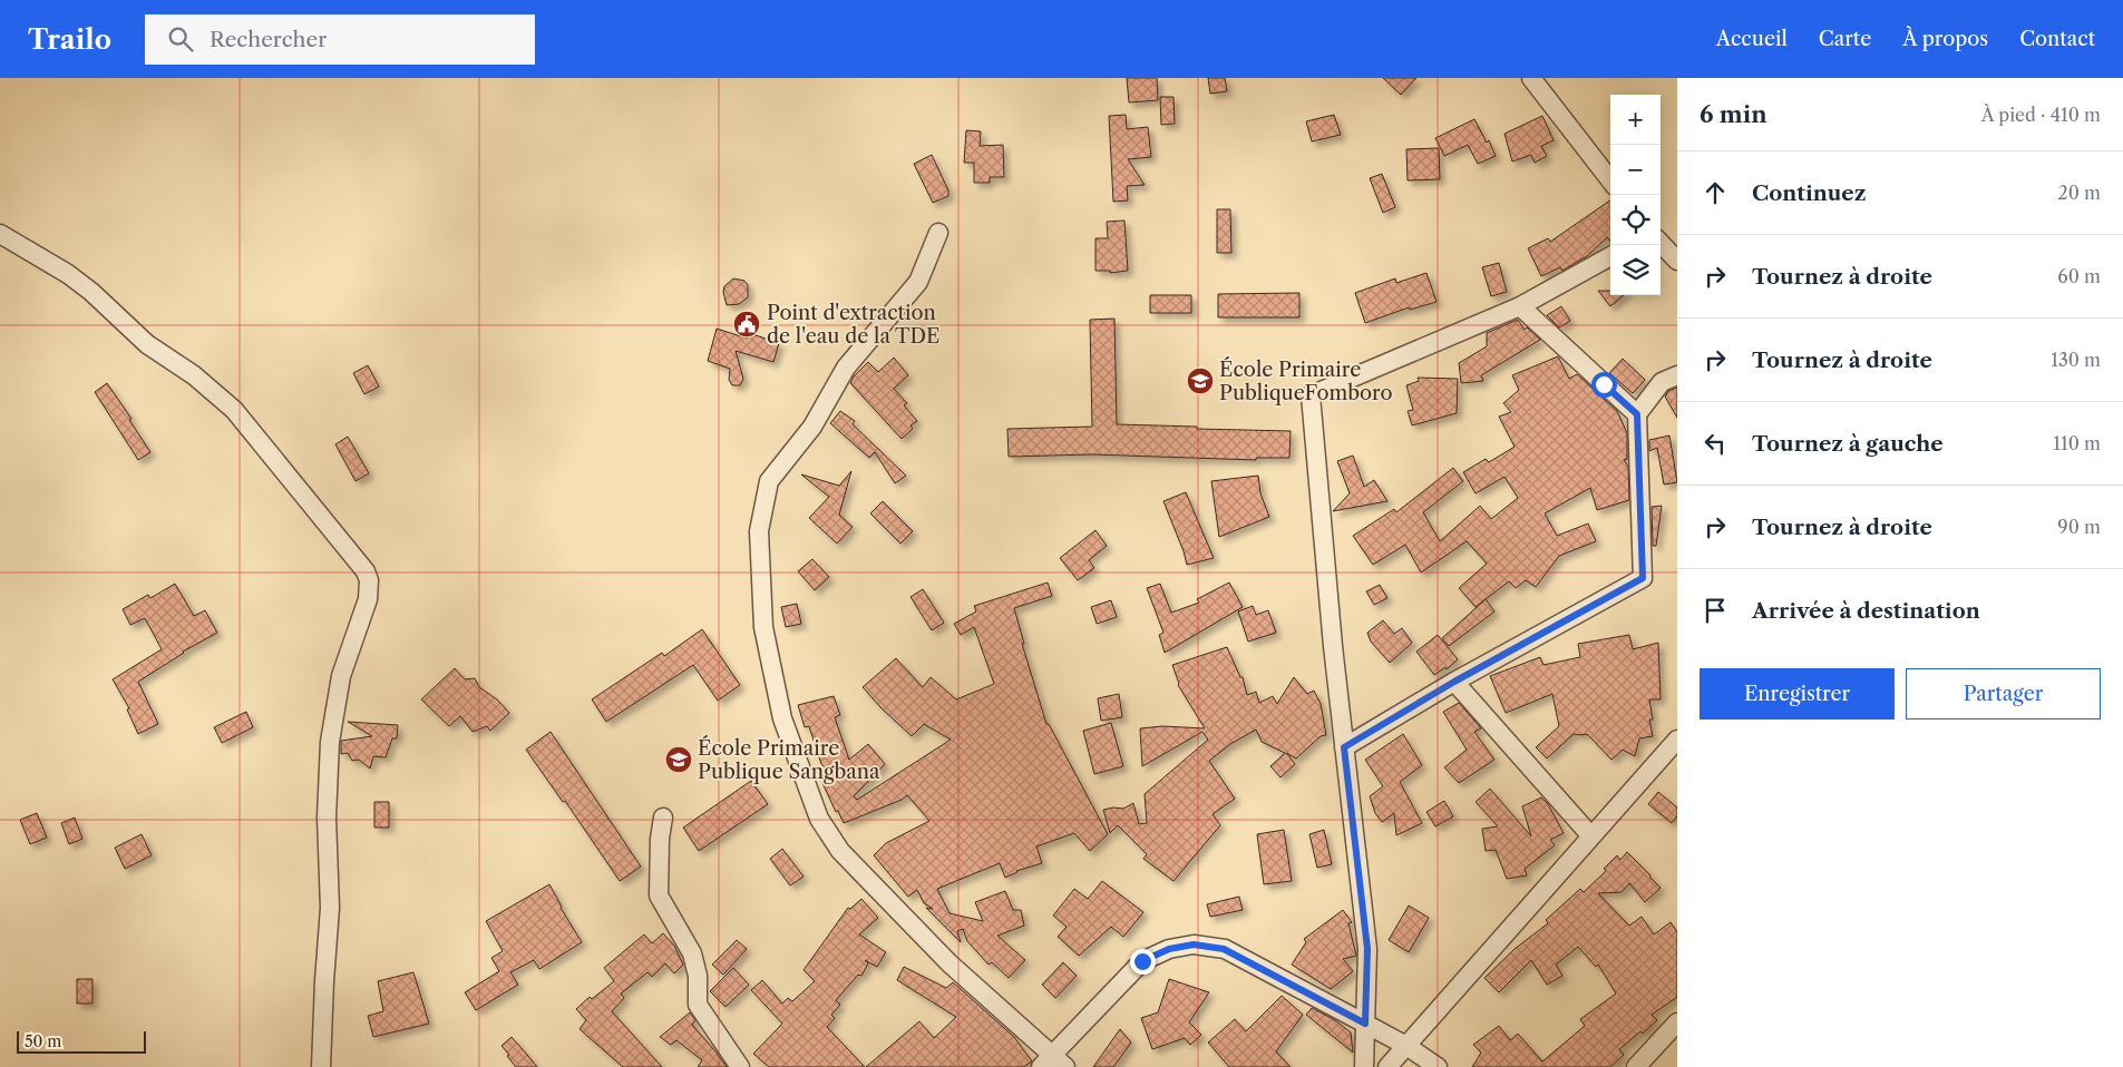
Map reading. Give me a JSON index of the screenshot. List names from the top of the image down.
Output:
{
  "places": {
    "public building": ["Point d'extraction de l'eau de la TDE"],
    "school or university": ["École Primaire PubliqueFomboro", "École Primaire Publique Sangbana"]
  },
  "scale_bar": "50 m",
  "page": {
    "header": "Trailo",
    "search": "Rechercher",
    "nav": [
      "Accueil",
      "Carte",
      "À propos",
      "Contact"
    ],
    "heading": ["6 min", "À pied · 410 m"],
    "map_buttons": ["+", "−"],
    "list": [
      ["Continuez", "20 m"],
      ["Tournez à droite", "60 m"],
      ["Tournez à droite", "130 m"],
      ["Tournez à gauche", "110 m"],
      ["Tournez à droite", "90 m"],
      "Arrivée à destination"
    ],
    "buttons": ["Enregistrer", "Partager"],
    "scale": "50 m"
  }
}
